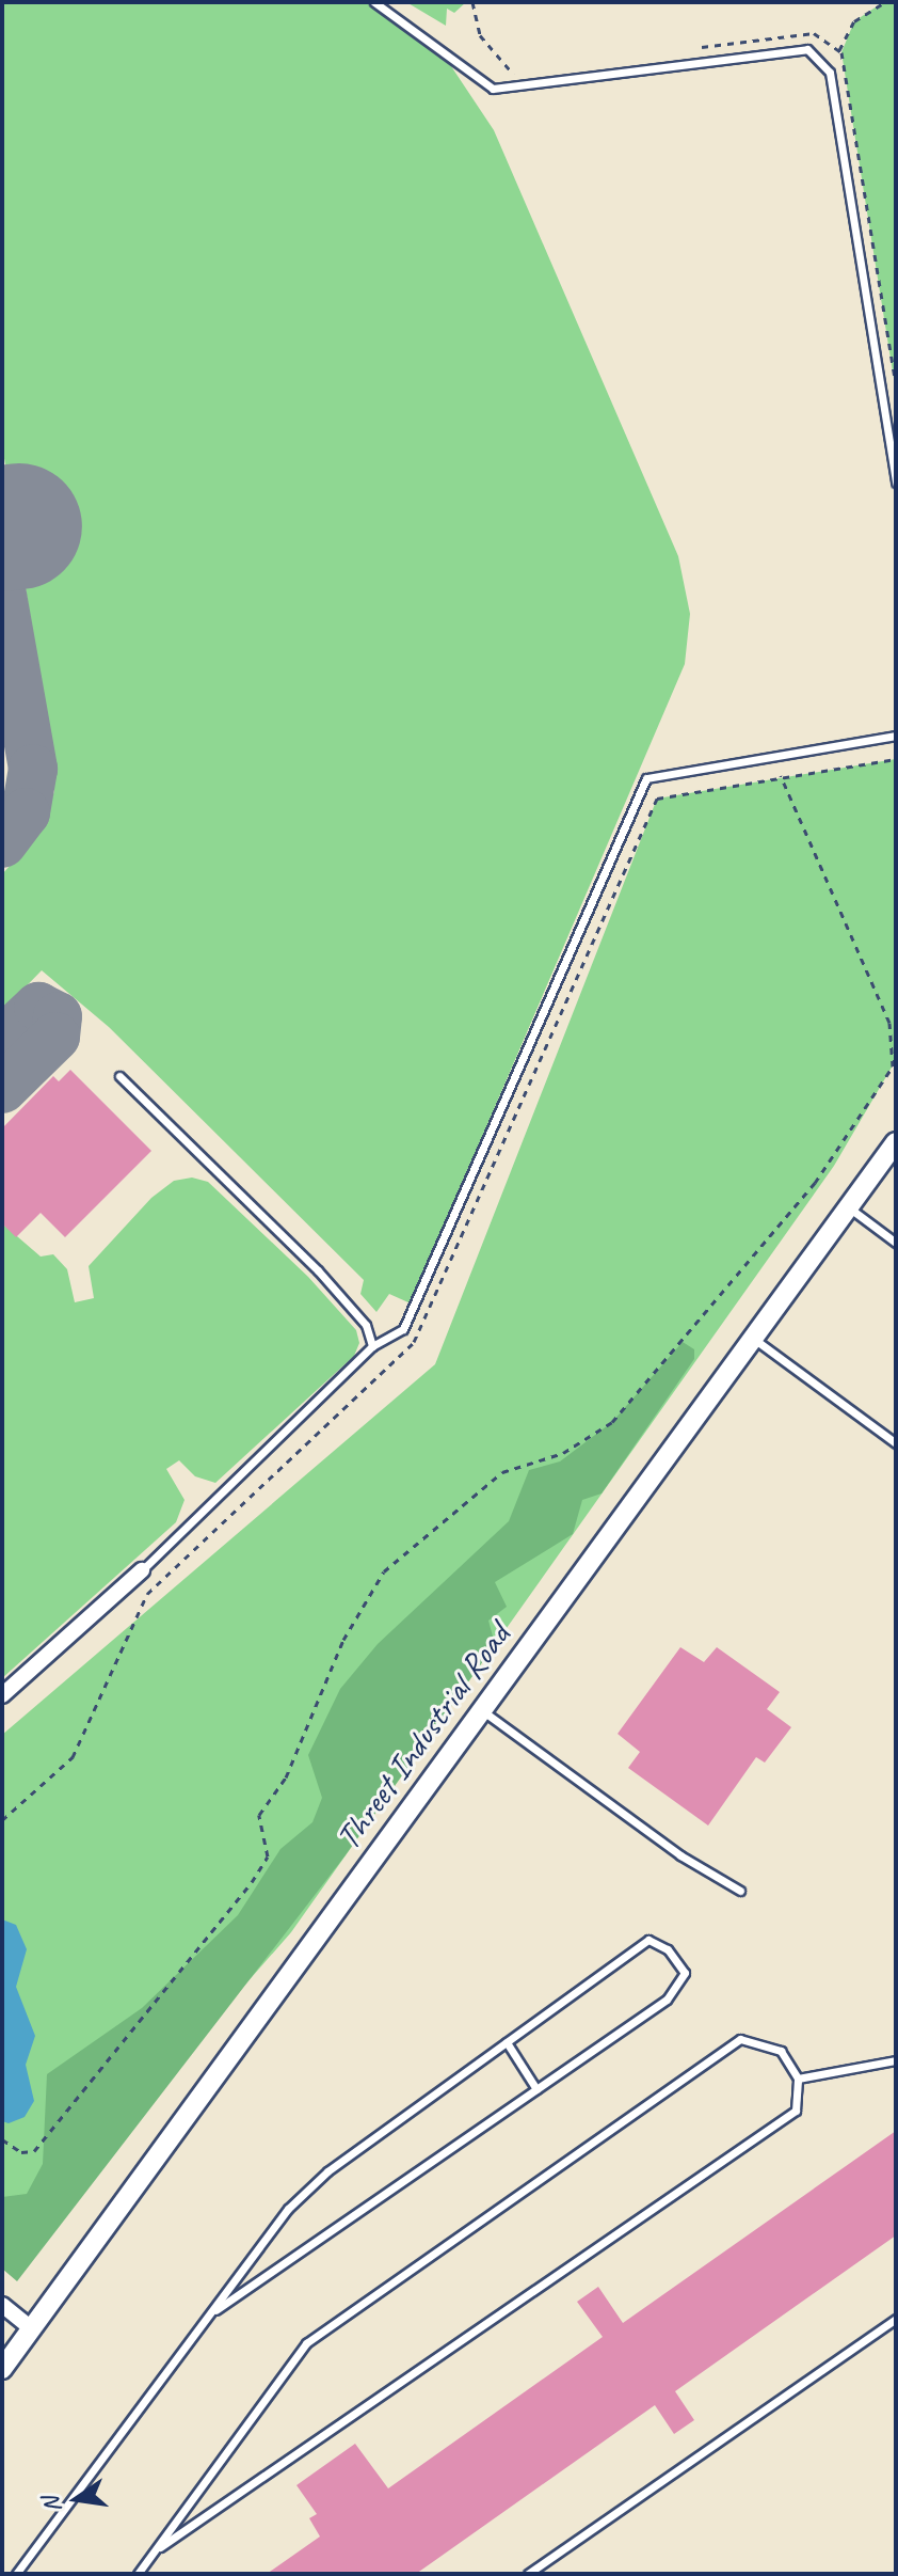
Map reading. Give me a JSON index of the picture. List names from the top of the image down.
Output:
{
  "streets": {
    "street": ["Threet Industrial Road"]
  },
  "north": "left"
}
